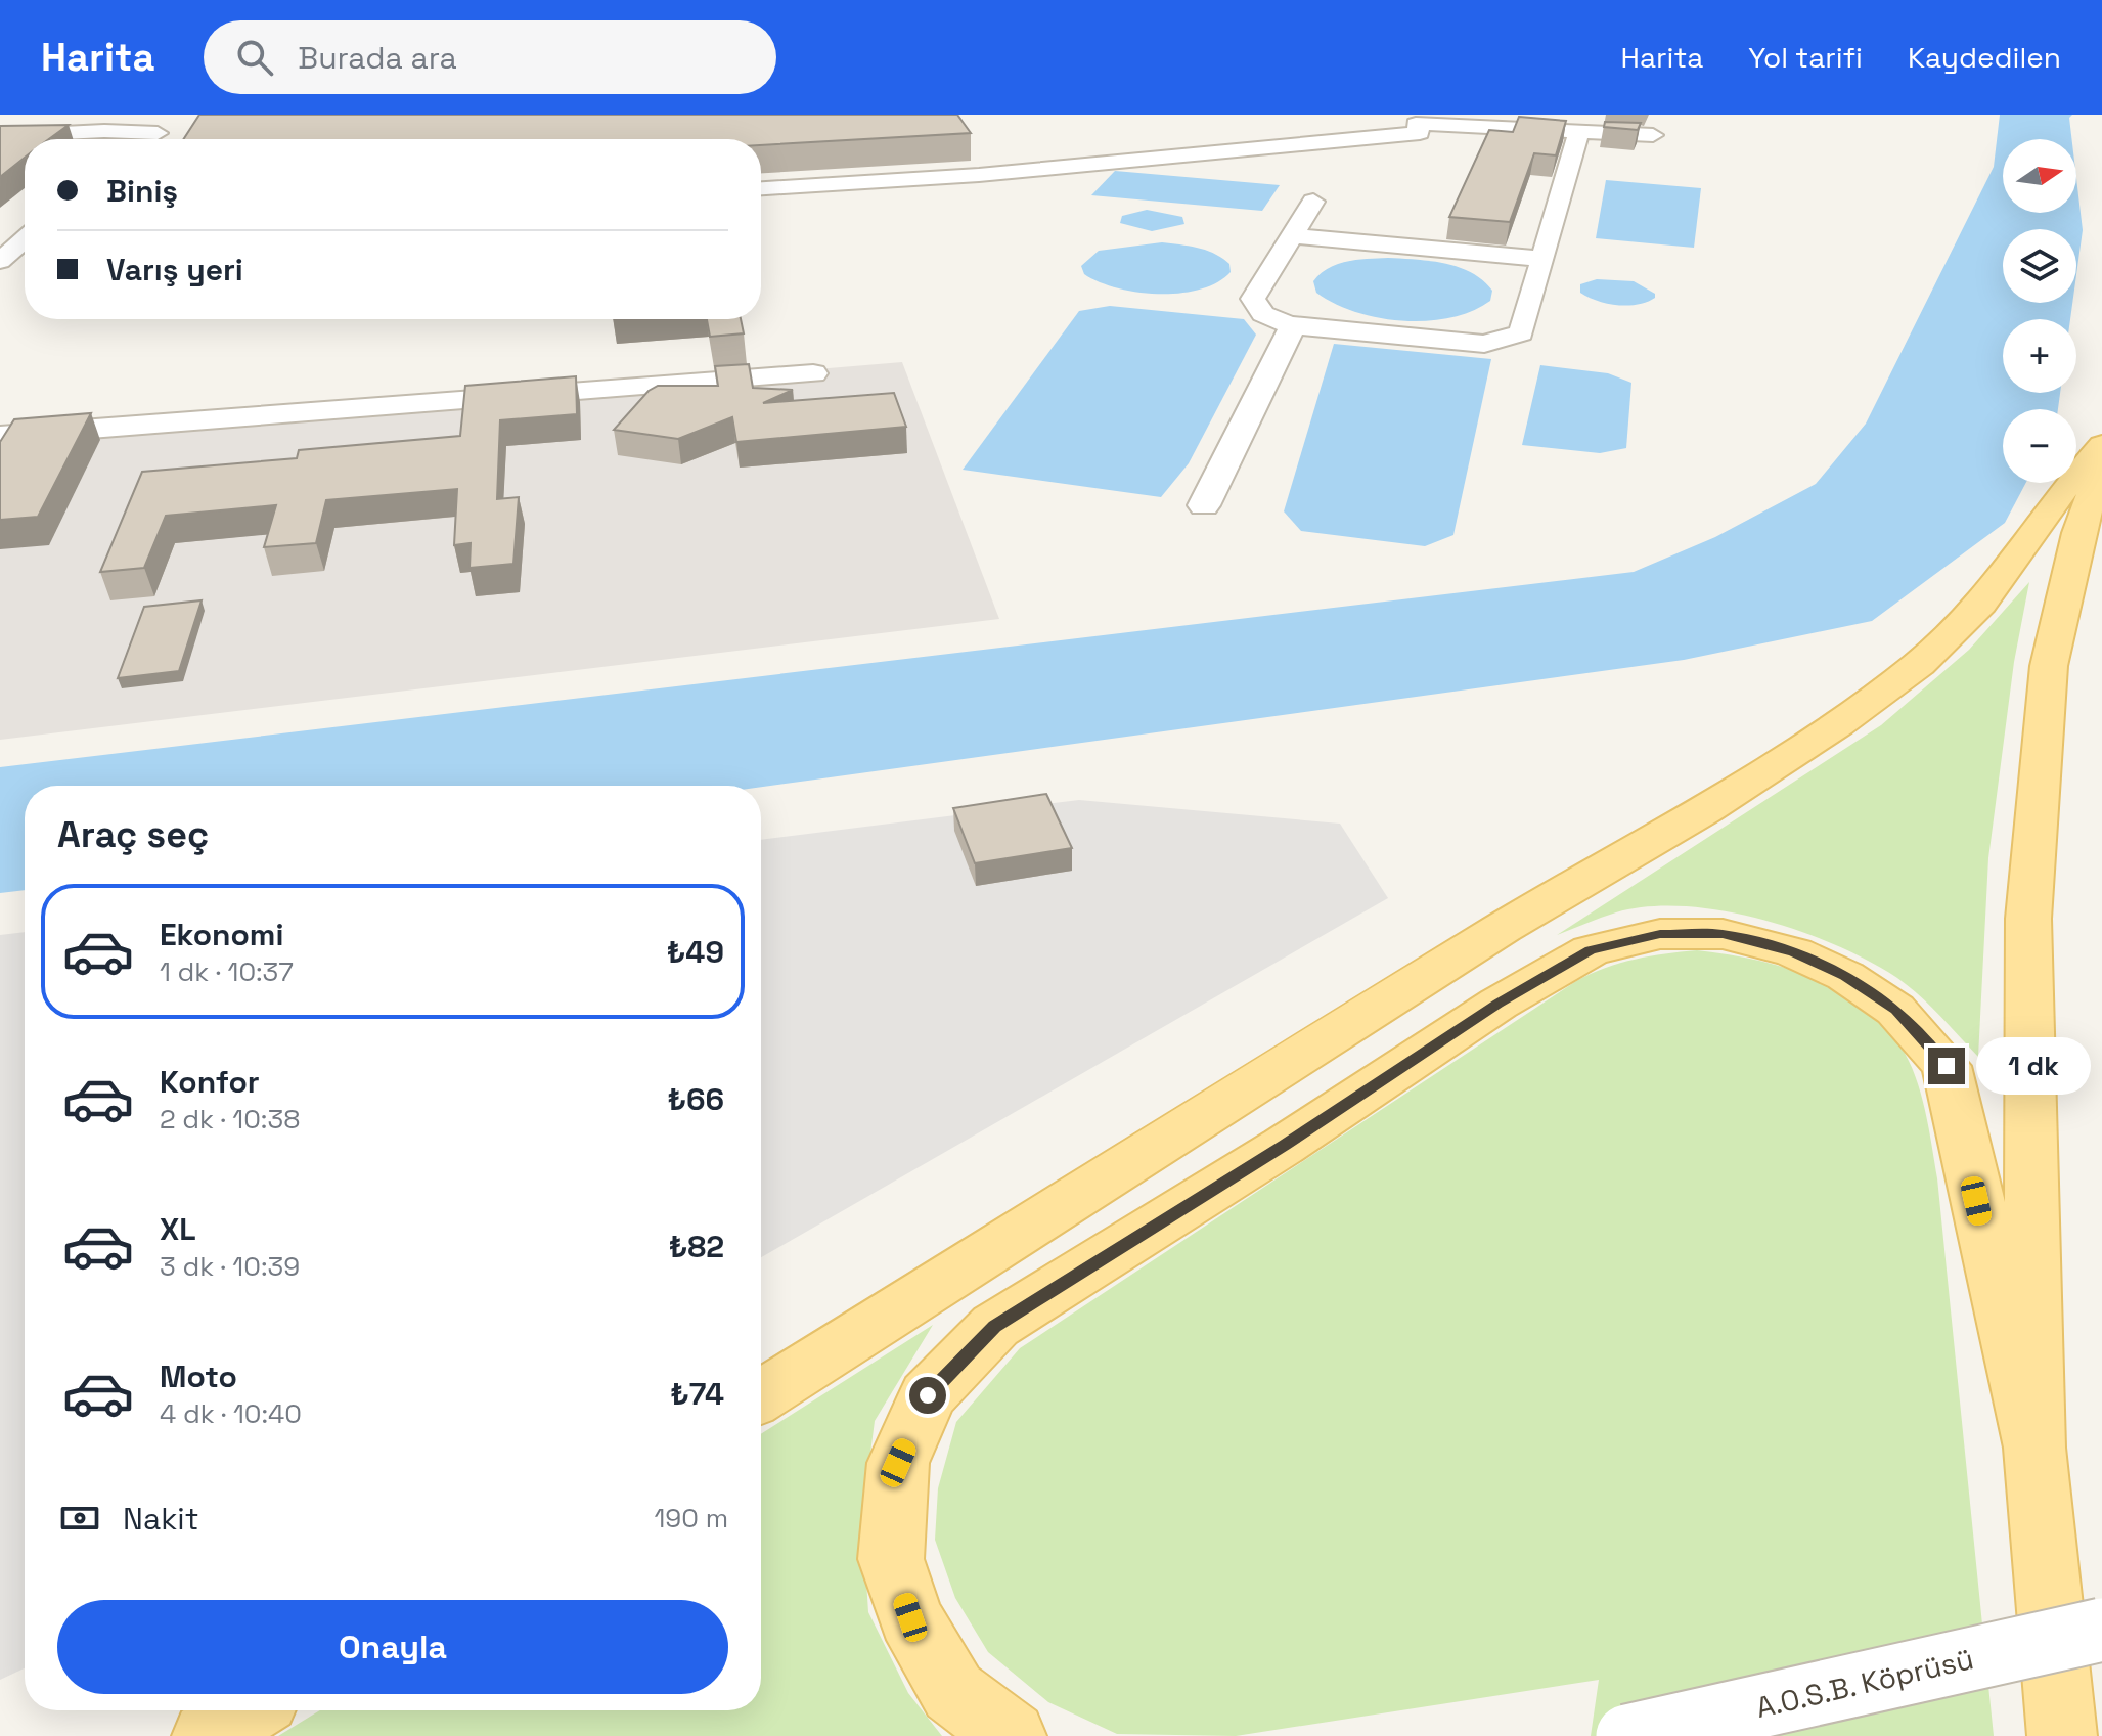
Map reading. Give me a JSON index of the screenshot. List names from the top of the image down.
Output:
{
  "streets": {
    "street": ["A.O.S.B. Köprüsü"]
  },
  "north": "right",
  "page": {
    "header": "Harita",
    "search": "Burada ara",
    "nav": ["Harita", "Yol tarifi", "Kaydedilen"],
    "map_buttons": ["+", "−"],
    "banner": ["Biniş", "Varış yeri"],
    "heading": "Araç seç",
    "list": [
      {
        "name": "Ekonomi",
        "note": "1 dk · 10:37",
        "value": "₺49"
      },
      {
        "name": "Konfor",
        "note": "2 dk · 10:38",
        "value": "₺66"
      },
      {
        "name": "XL",
        "note": "3 dk · 10:39",
        "value": "₺82"
      },
      {
        "name": "Moto",
        "note": "4 dk · 10:40",
        "value": "₺74"
      }
    ],
    "bubble": "1 dk",
    "pay": ["Nakit", "190 m"],
    "buttons": "Onayla"
  }
}
